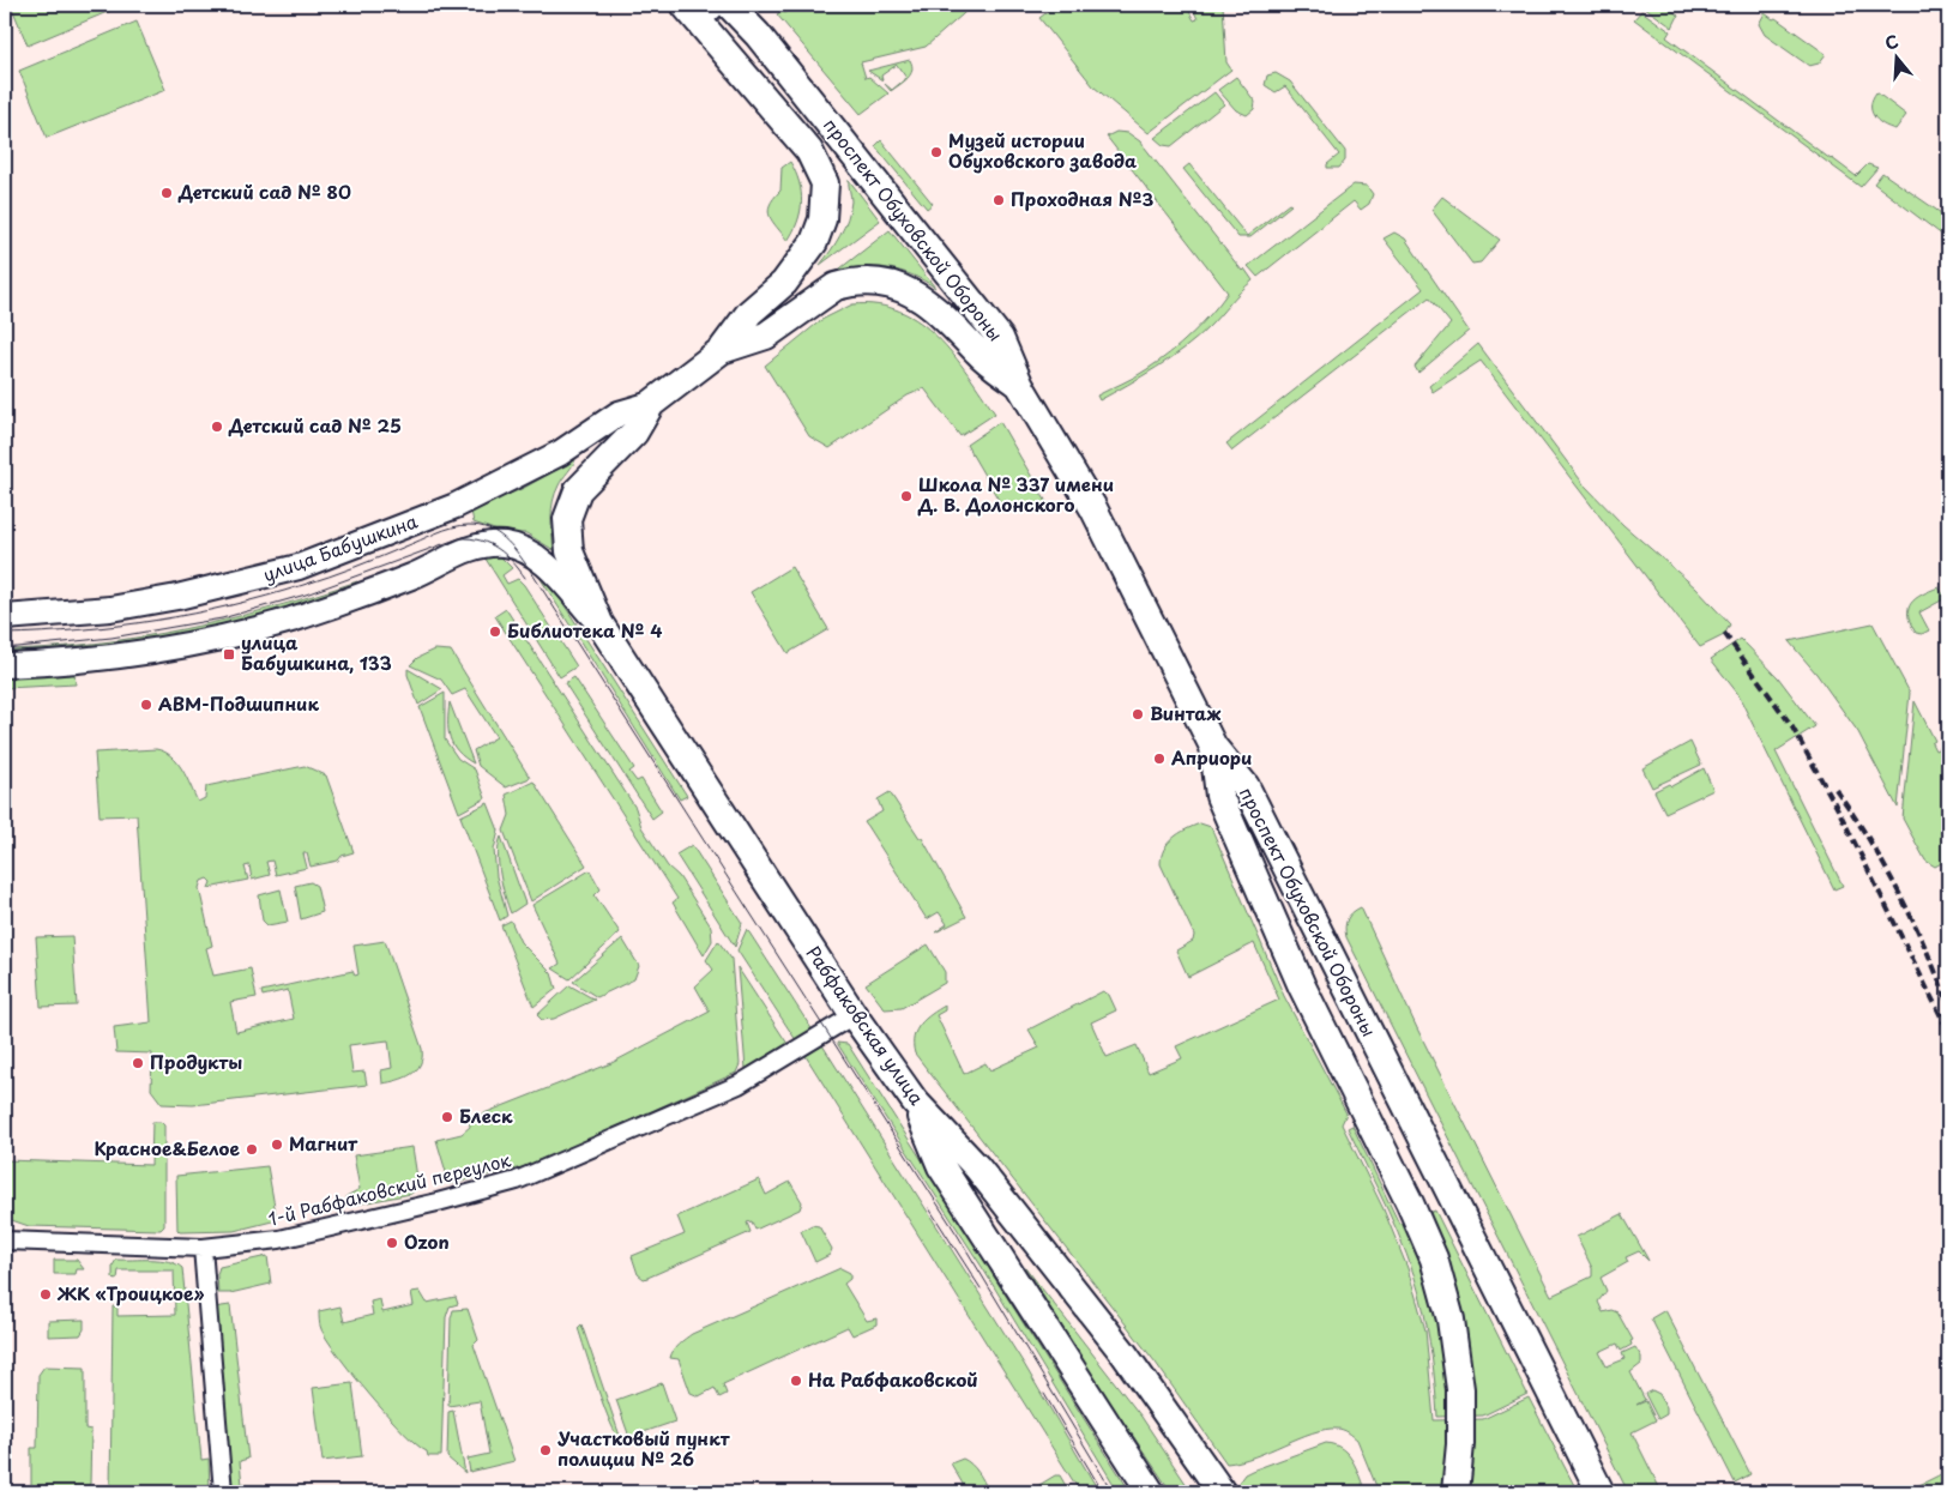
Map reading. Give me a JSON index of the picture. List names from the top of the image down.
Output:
{
  "streets": {
    "main road": ["проспект Обуховской Обороны", "улица Бабушкина", "Рабфаковская улица"],
    "street": ["1-й Рабфаковский переулок"]
  },
  "crossings": [
    ["проспект Обуховской Обороны", "улица Бабушкина"],
    ["улица Бабушкина", "Рабфаковская улица"],
    ["Рабфаковская улица", "1-й Рабфаковский переулок"]
  ],
  "places": {
    "other": [
      "Музей истории Обуховского завода",
      "Детский сад № 80",
      "Проходная №3",
      "Детский сад № 25",
      "Школа № 337 имени Д. В. Долонского",
      "Библиотека № 4",
      "АВМ-Подшипник",
      "Винтаж",
      "Априори",
      "Продукты",
      "Блеск",
      "Магнит",
      "Красное&Белое",
      "Ozon",
      "ЖК «Троицкое»",
      "На Рабфаковской",
      "Участковый пункт полиции № 26"
    ],
    "transit": ["улица Бабушкина, 133"]
  },
  "north": "top"
}
